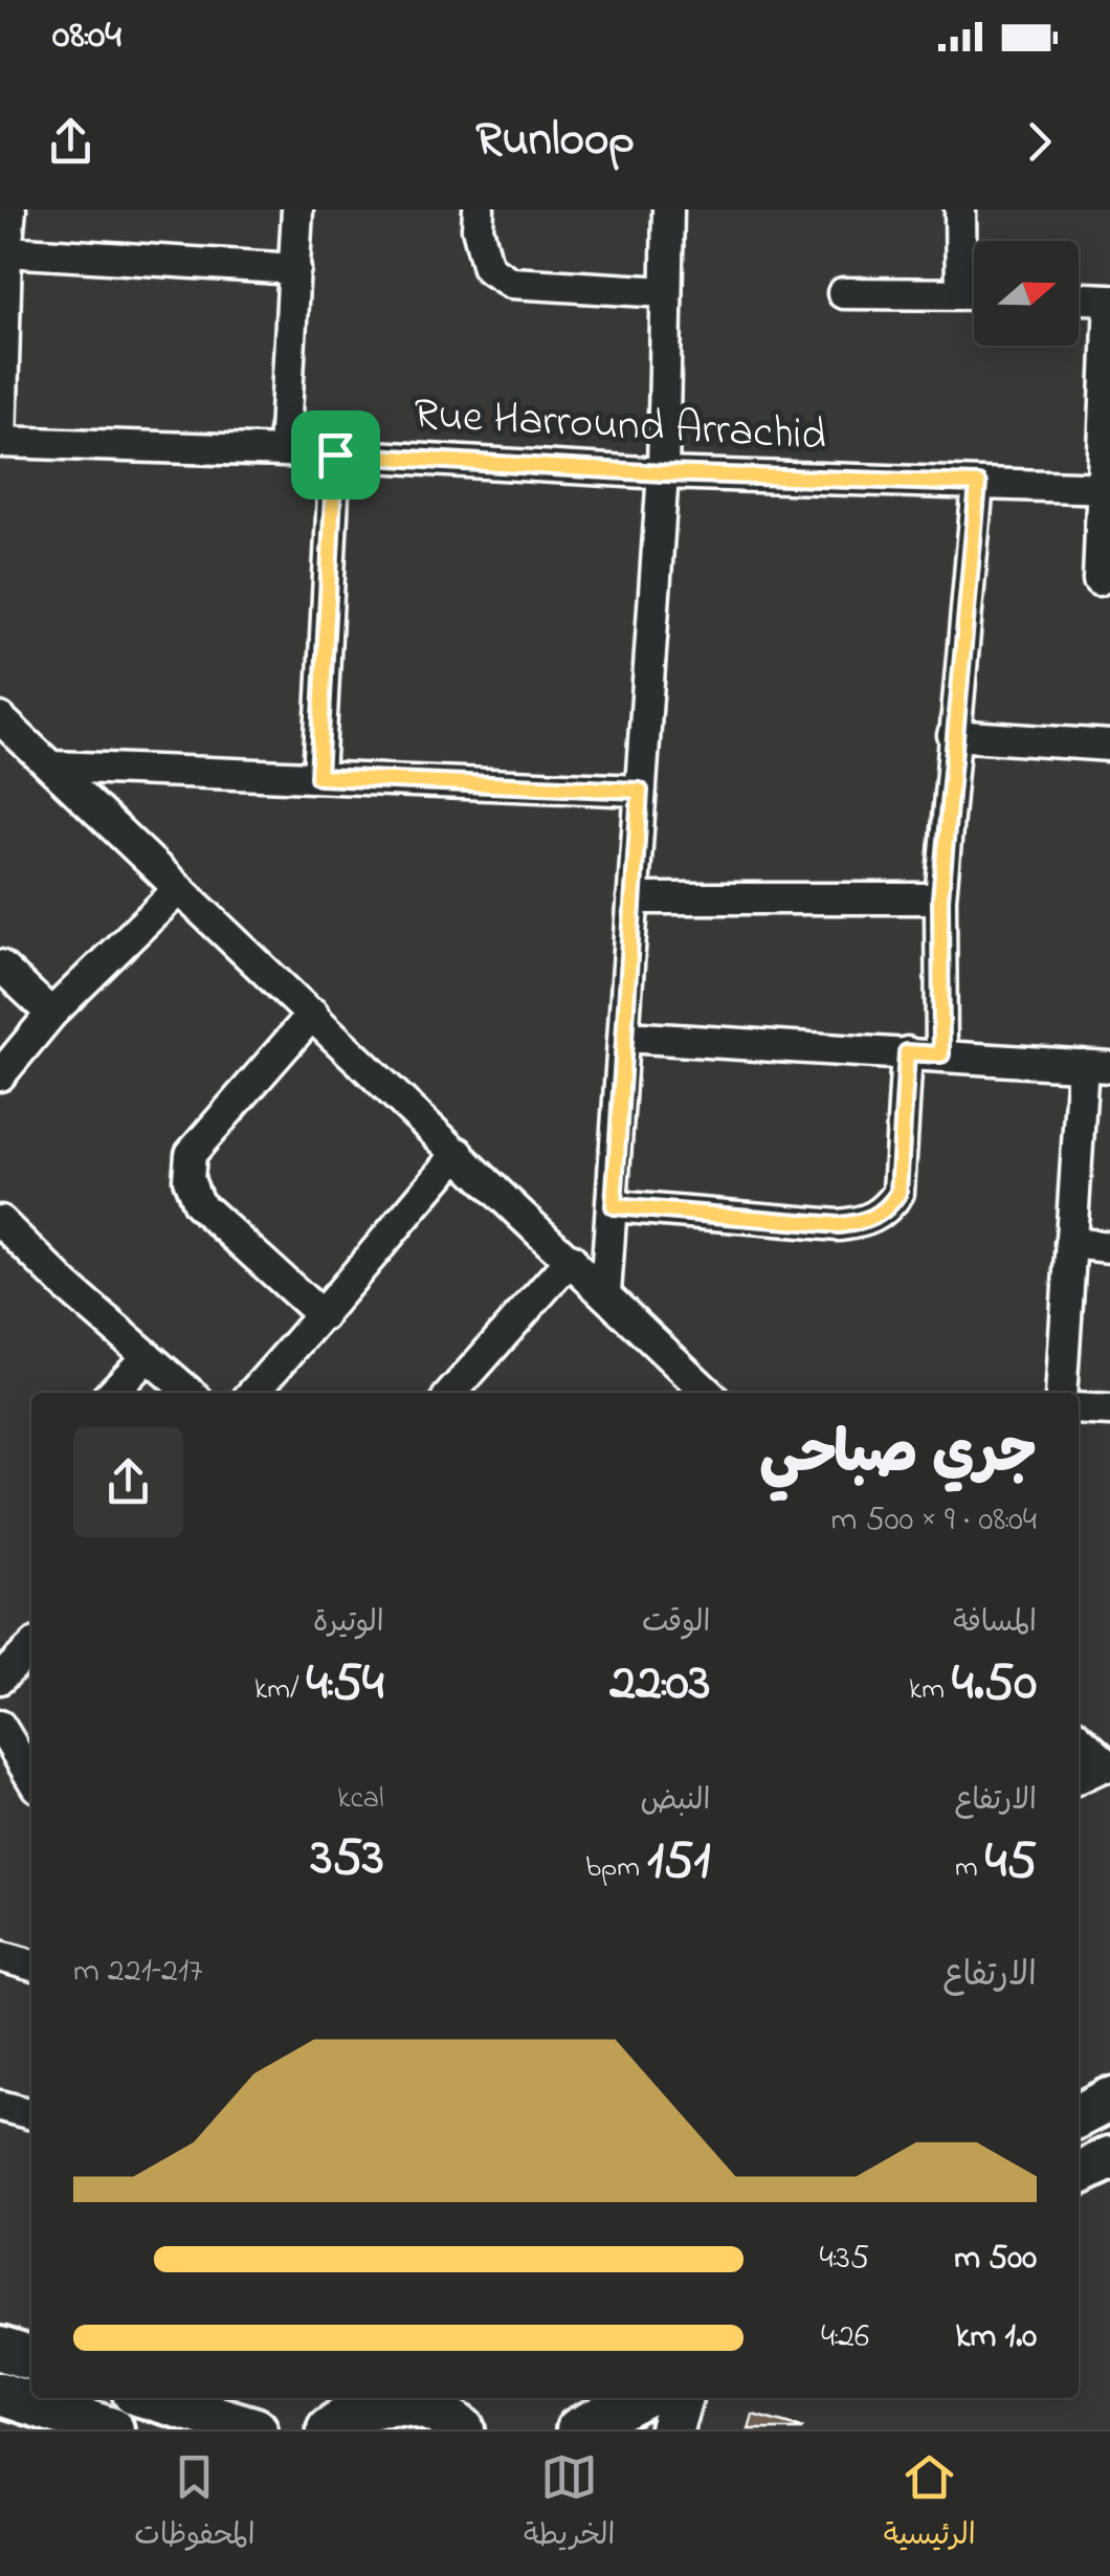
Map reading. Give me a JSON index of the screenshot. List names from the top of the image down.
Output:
{
  "streets": {
    "street": ["Rue Harround Arrachid"]
  },
  "north": "right",
  "page": {
    "status": "08:04",
    "header": "Runloop",
    "heading": ["جري صباحي", "08:04 · 9 × 500 m"],
    "stats": [
      ["المسافة", "4.50 km"],
      ["الوقت", "22:03"],
      ["الوتيرة", "4:54 /km"],
      ["الارتفاع", "45 m"],
      ["النبض", "151 bpm"],
      ["kcal", "353"]
    ],
    "chart": ["الارتفاع", "217–221 m"],
    "list": [
      {
        "name": "500 m",
        "note": "4:35"
      },
      {
        "name": "1.0 km",
        "note": "4:26"
      }
    ],
    "tabs": ["الرئيسية", "الخريطة", "المحفوظات"]
  }
}
